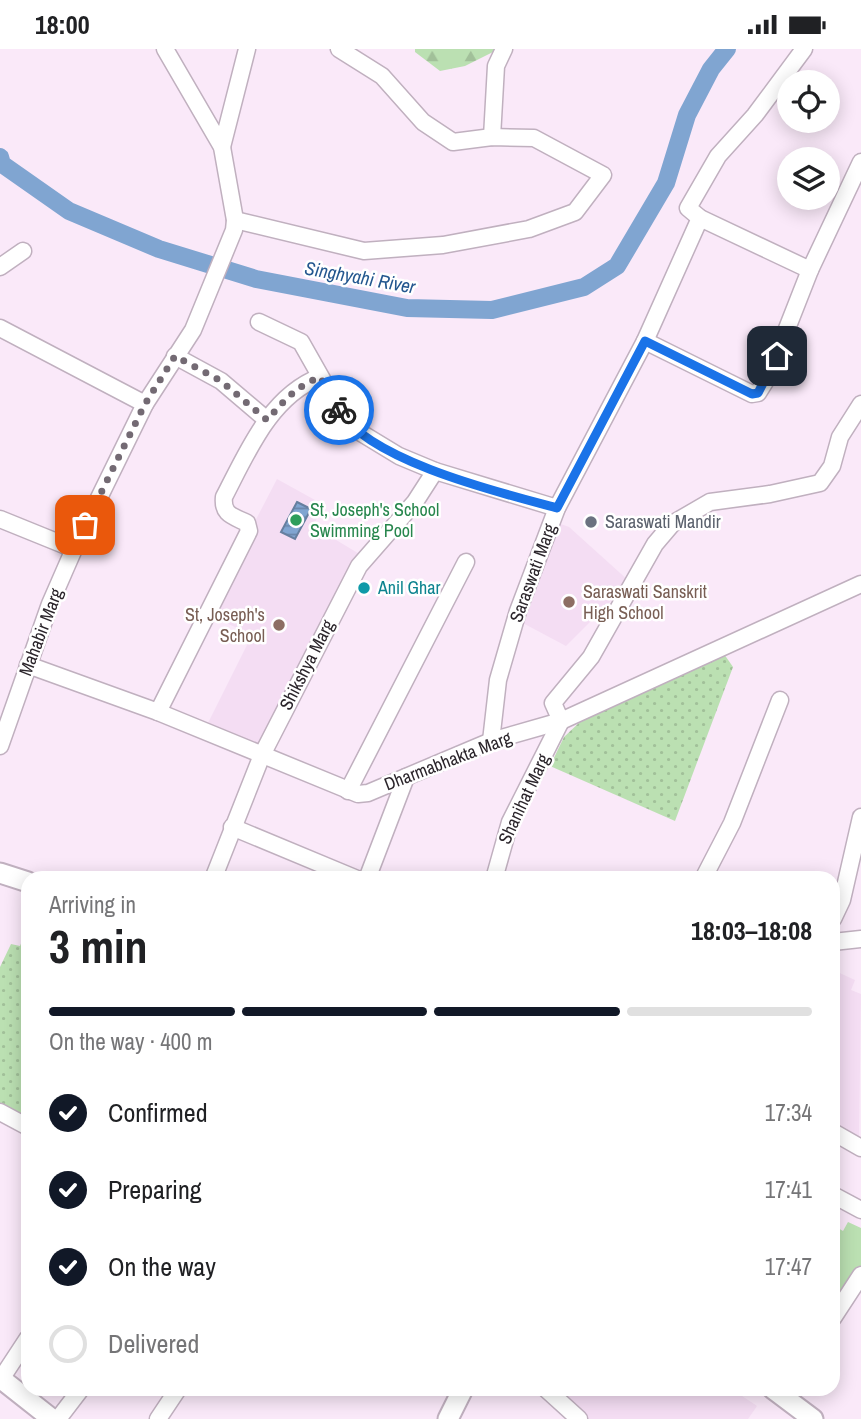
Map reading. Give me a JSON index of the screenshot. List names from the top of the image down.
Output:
{
  "streets": {
    "street": [
      "Saraswati Marg",
      "Mahabir Marg",
      "Shikshya Marg",
      "Dharmabhakta Marg",
      "Shanihat Marg"
    ]
  },
  "crossings": [
    ["Saraswati Marg", "Dharmabhakta Marg"],
    ["Mahabir Marg", "Dharmabhakta Marg"],
    ["Shikshya Marg", "Dharmabhakta Marg"],
    ["Dharmabhakta Marg", "Shanihat Marg"]
  ],
  "water": ["Singhyahi River"],
  "places": [
    "St, Joseph's School Swimming Pool",
    "Saraswati Mandir",
    "Anil Ghar",
    "Saraswati Sanskrit High School",
    "St, Joseph's School"
  ],
  "page": {
    "status": "18:00",
    "heading": ["3 min", "Arriving in", "18:03–18:08"],
    "bar": "On the way · 400 m",
    "list": [
      ["Confirmed", "17:34"],
      ["Preparing", "17:41"],
      ["On the way", "17:47"],
      "Delivered"
    ]
  }
}
